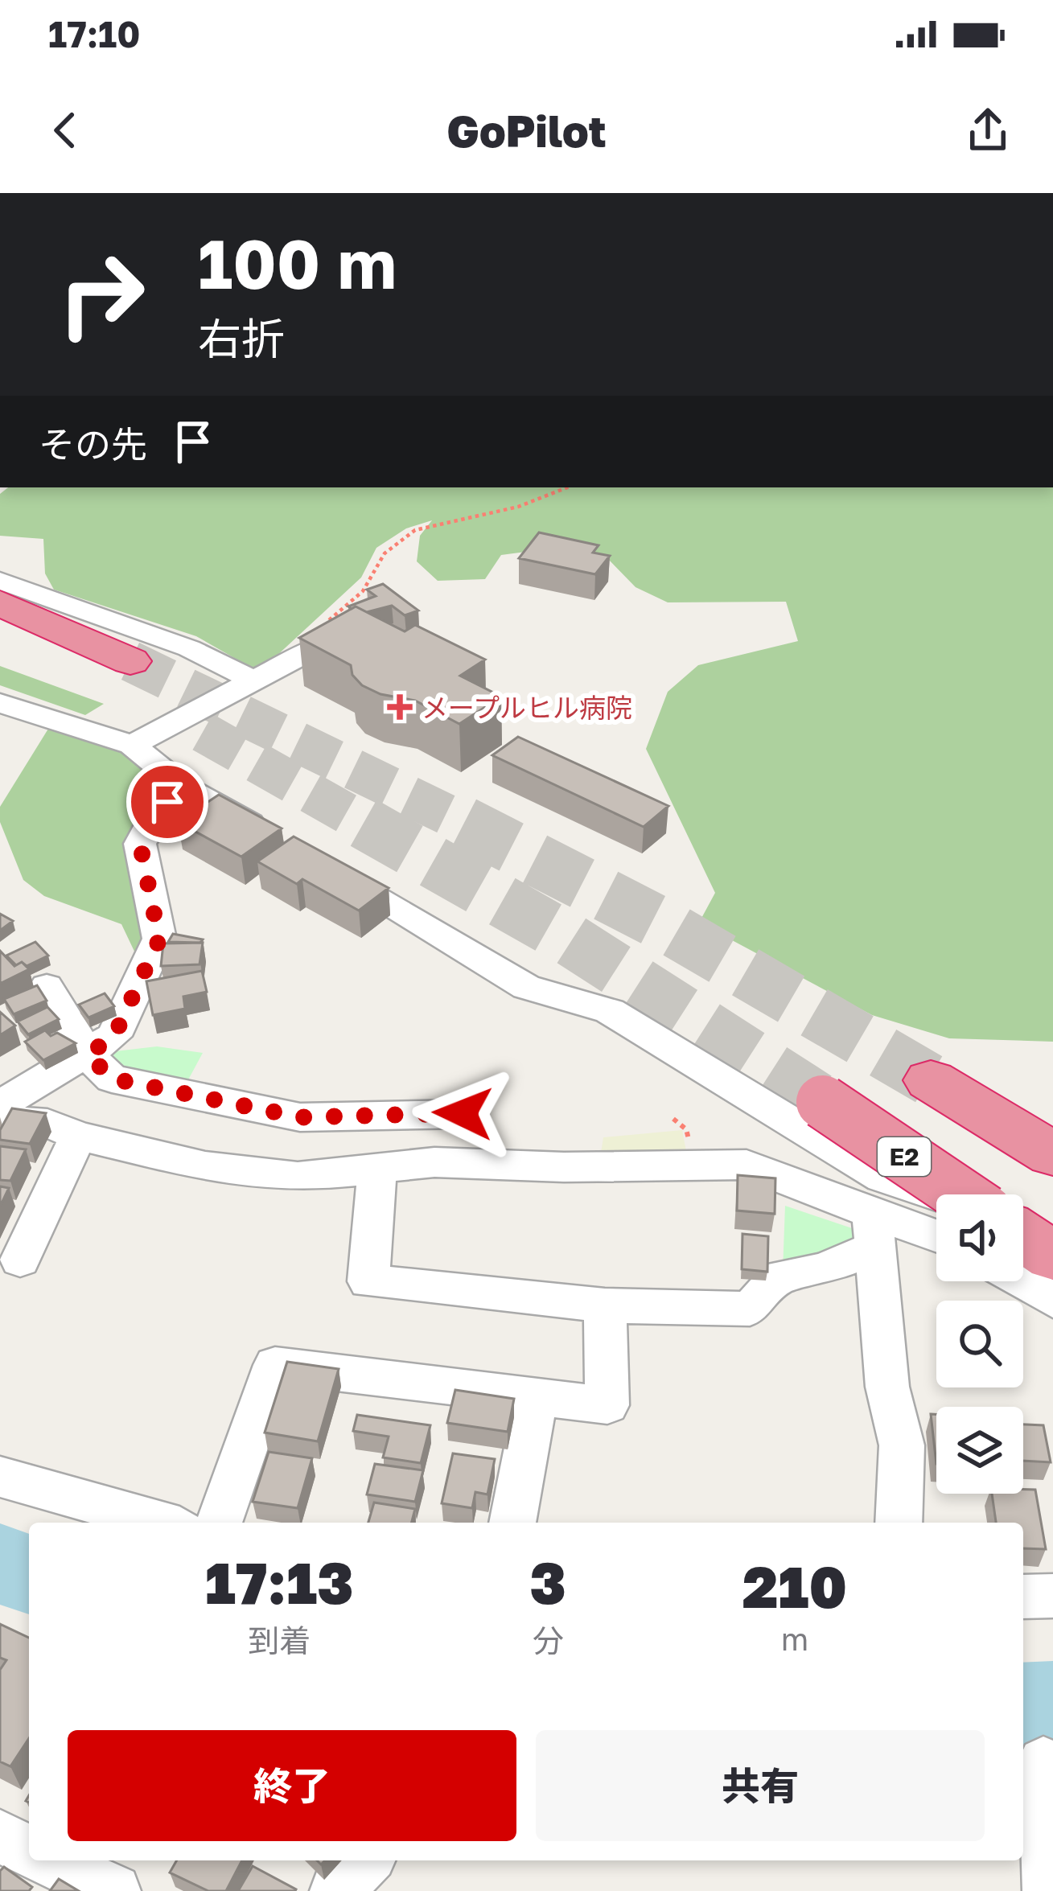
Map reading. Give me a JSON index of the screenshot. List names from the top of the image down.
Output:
{
  "streets": {
    "highway": ["E2"]
  },
  "places": {
    "health": ["メープルヒル病院"]
  },
  "page": {
    "status": "17:10",
    "header": "GoPilot",
    "turn": ["100 m", "右折"],
    "then": "その先",
    "eta": [
      "17:13",
      "到着",
      "3",
      "分",
      "210",
      "m"
    ],
    "buttons": ["終了", "共有"]
  }
}
